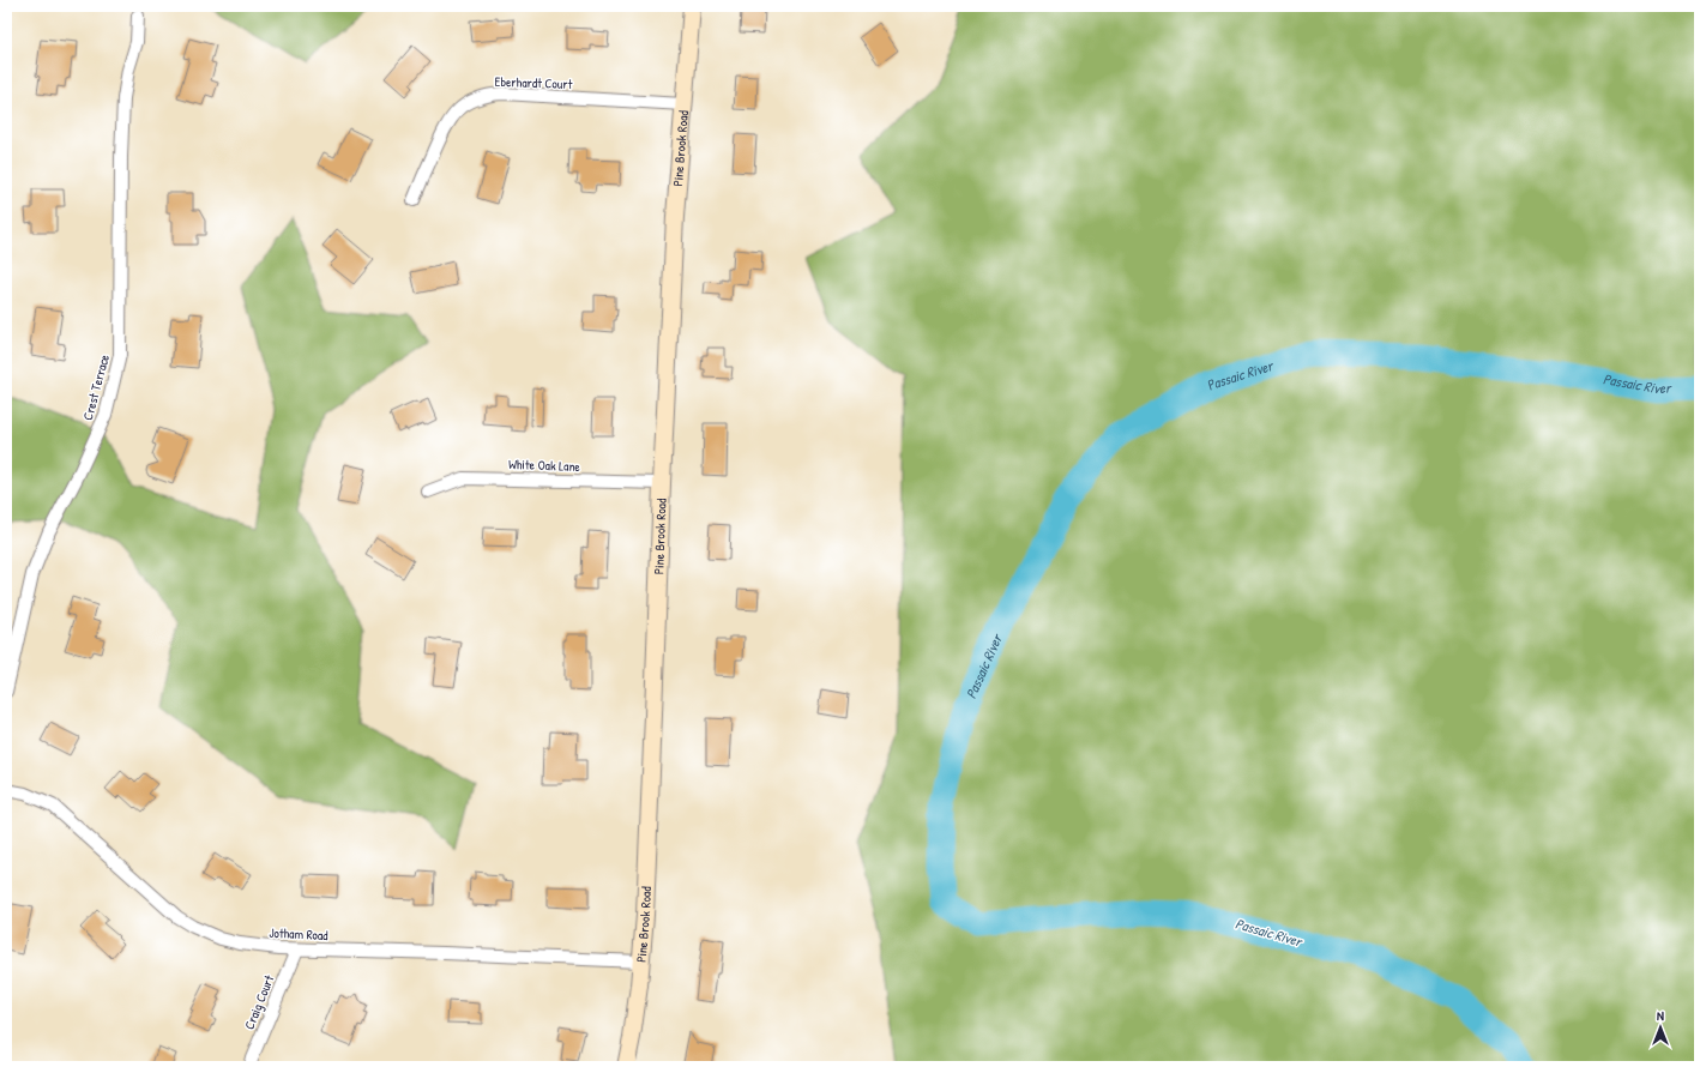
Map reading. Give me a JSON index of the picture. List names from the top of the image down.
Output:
{
  "streets": {
    "street": [
      "Eberhardt Court",
      "Pine Brook Road",
      "Crest Terrace",
      "White Oak Lane",
      "Jotham Road",
      "Craig Court"
    ]
  },
  "crossings": [
    ["Eberhardt Court", "Pine Brook Road"],
    ["Pine Brook Road", "White Oak Lane"],
    ["Pine Brook Road", "Jotham Road"],
    ["Jotham Road", "Craig Court"]
  ],
  "water": ["Passaic River"],
  "north": "top"
}
